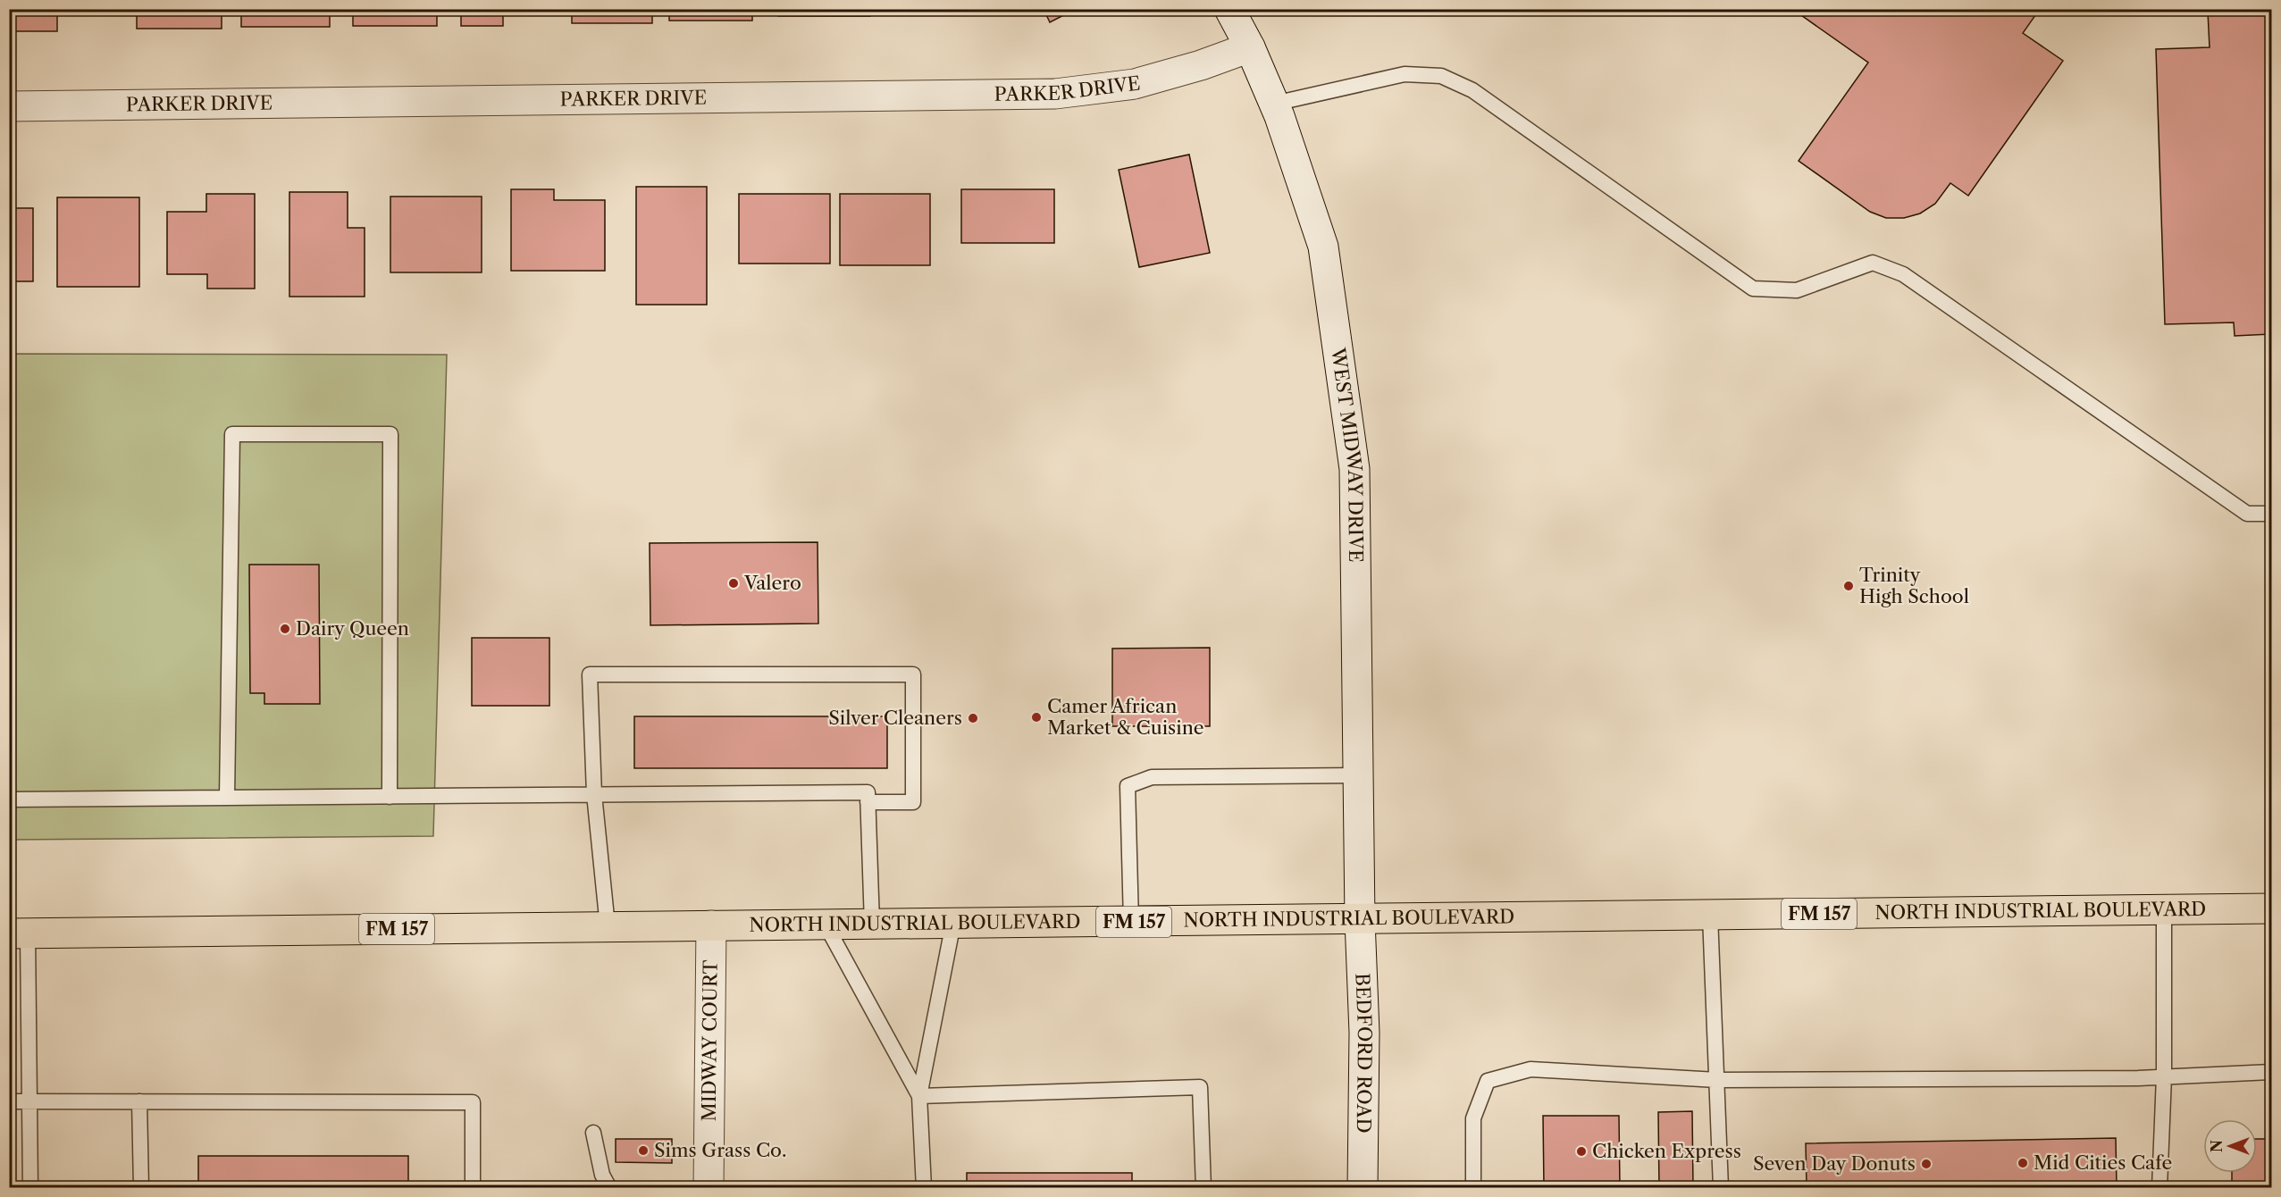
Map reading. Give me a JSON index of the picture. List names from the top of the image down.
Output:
{
  "streets": {
    "main road": ["NORTH INDUSTRIAL BOULEVARD", "FM 157"],
    "street": [
      "PARKER DRIVE",
      "WEST MIDWAY DRIVE",
      "MIDWAY COURT",
      "BEDFORD ROAD"
    ]
  },
  "crossings": [
    ["PARKER DRIVE", "WEST MIDWAY DRIVE"],
    ["WEST MIDWAY DRIVE", "NORTH INDUSTRIAL BOULEVARD"],
    ["WEST MIDWAY DRIVE", "BEDFORD ROAD"],
    ["NORTH INDUSTRIAL BOULEVARD", "MIDWAY COURT"],
    ["NORTH INDUSTRIAL BOULEVARD", "BEDFORD ROAD"]
  ],
  "places": [
    "Valero",
    "Trinity High School",
    "Dairy Queen",
    "Camer African Market & Cuisine",
    "Silver Cleaners",
    "Sims Grass Co.",
    "Chicken Express",
    "Mid Cities Cafe",
    "Seven Day Donuts"
  ],
  "north": "left"
}
